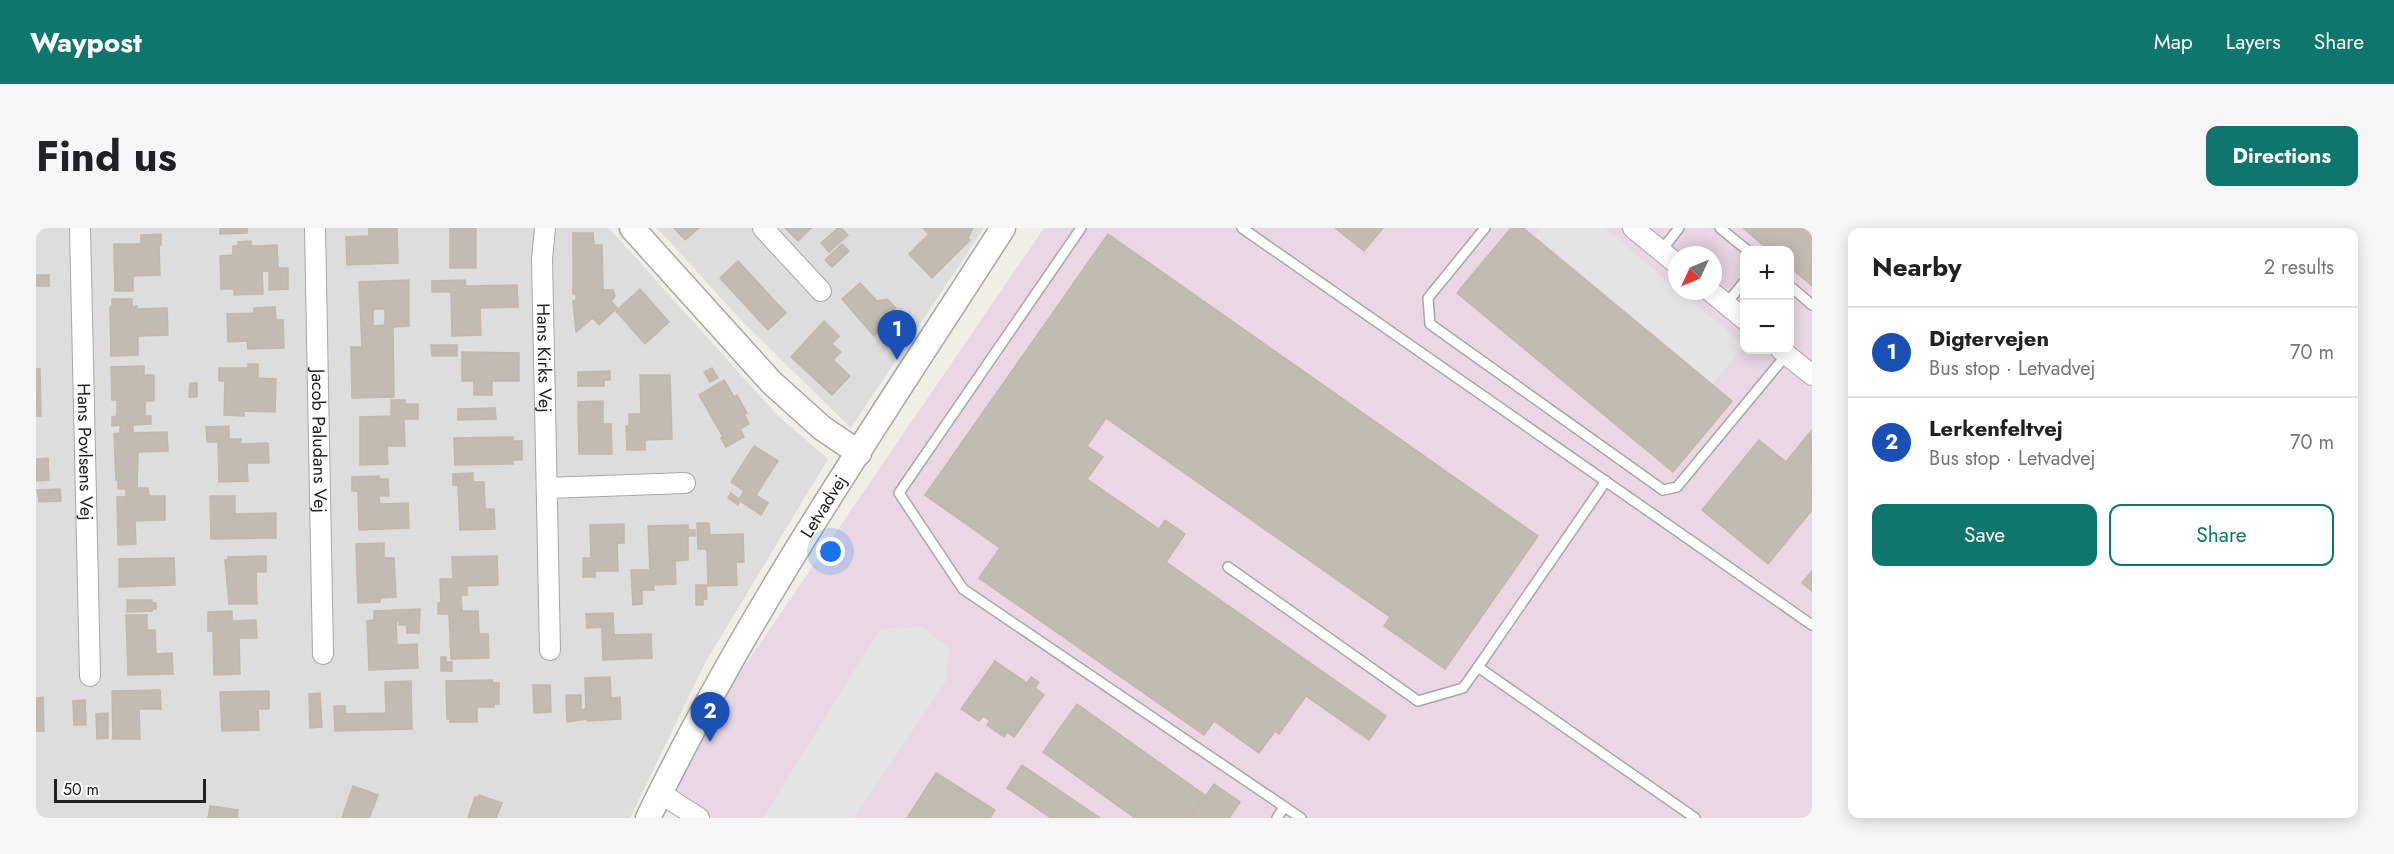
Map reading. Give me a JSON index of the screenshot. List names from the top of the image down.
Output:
{
  "streets": {
    "street": [
      "Hans Kirks Vej",
      "Jacob Paludans Vej",
      "Hans Povlsens Vej",
      "Letvadvej"
    ]
  },
  "scale_bar": "50 m",
  "north": "bottom left",
  "page": {
    "header": "Waypost",
    "nav": ["Map", "Layers", "Share"],
    "title": "Find us",
    "buttons": [
      "Directions",
      ["Save", "Share"]
    ],
    "heading": ["Nearby", "2 results"],
    "map_buttons": ["+", "−"],
    "list": [
      {
        "mark": "1",
        "name": "Digtervejen",
        "note": "Bus stop · Letvadvej",
        "value": "70 m"
      },
      {
        "mark": "2",
        "name": "Lerkenfeltvej",
        "note": "Bus stop · Letvadvej",
        "value": "70 m"
      }
    ],
    "pins": ["1", "2"],
    "scale": "50 m"
  }
}
